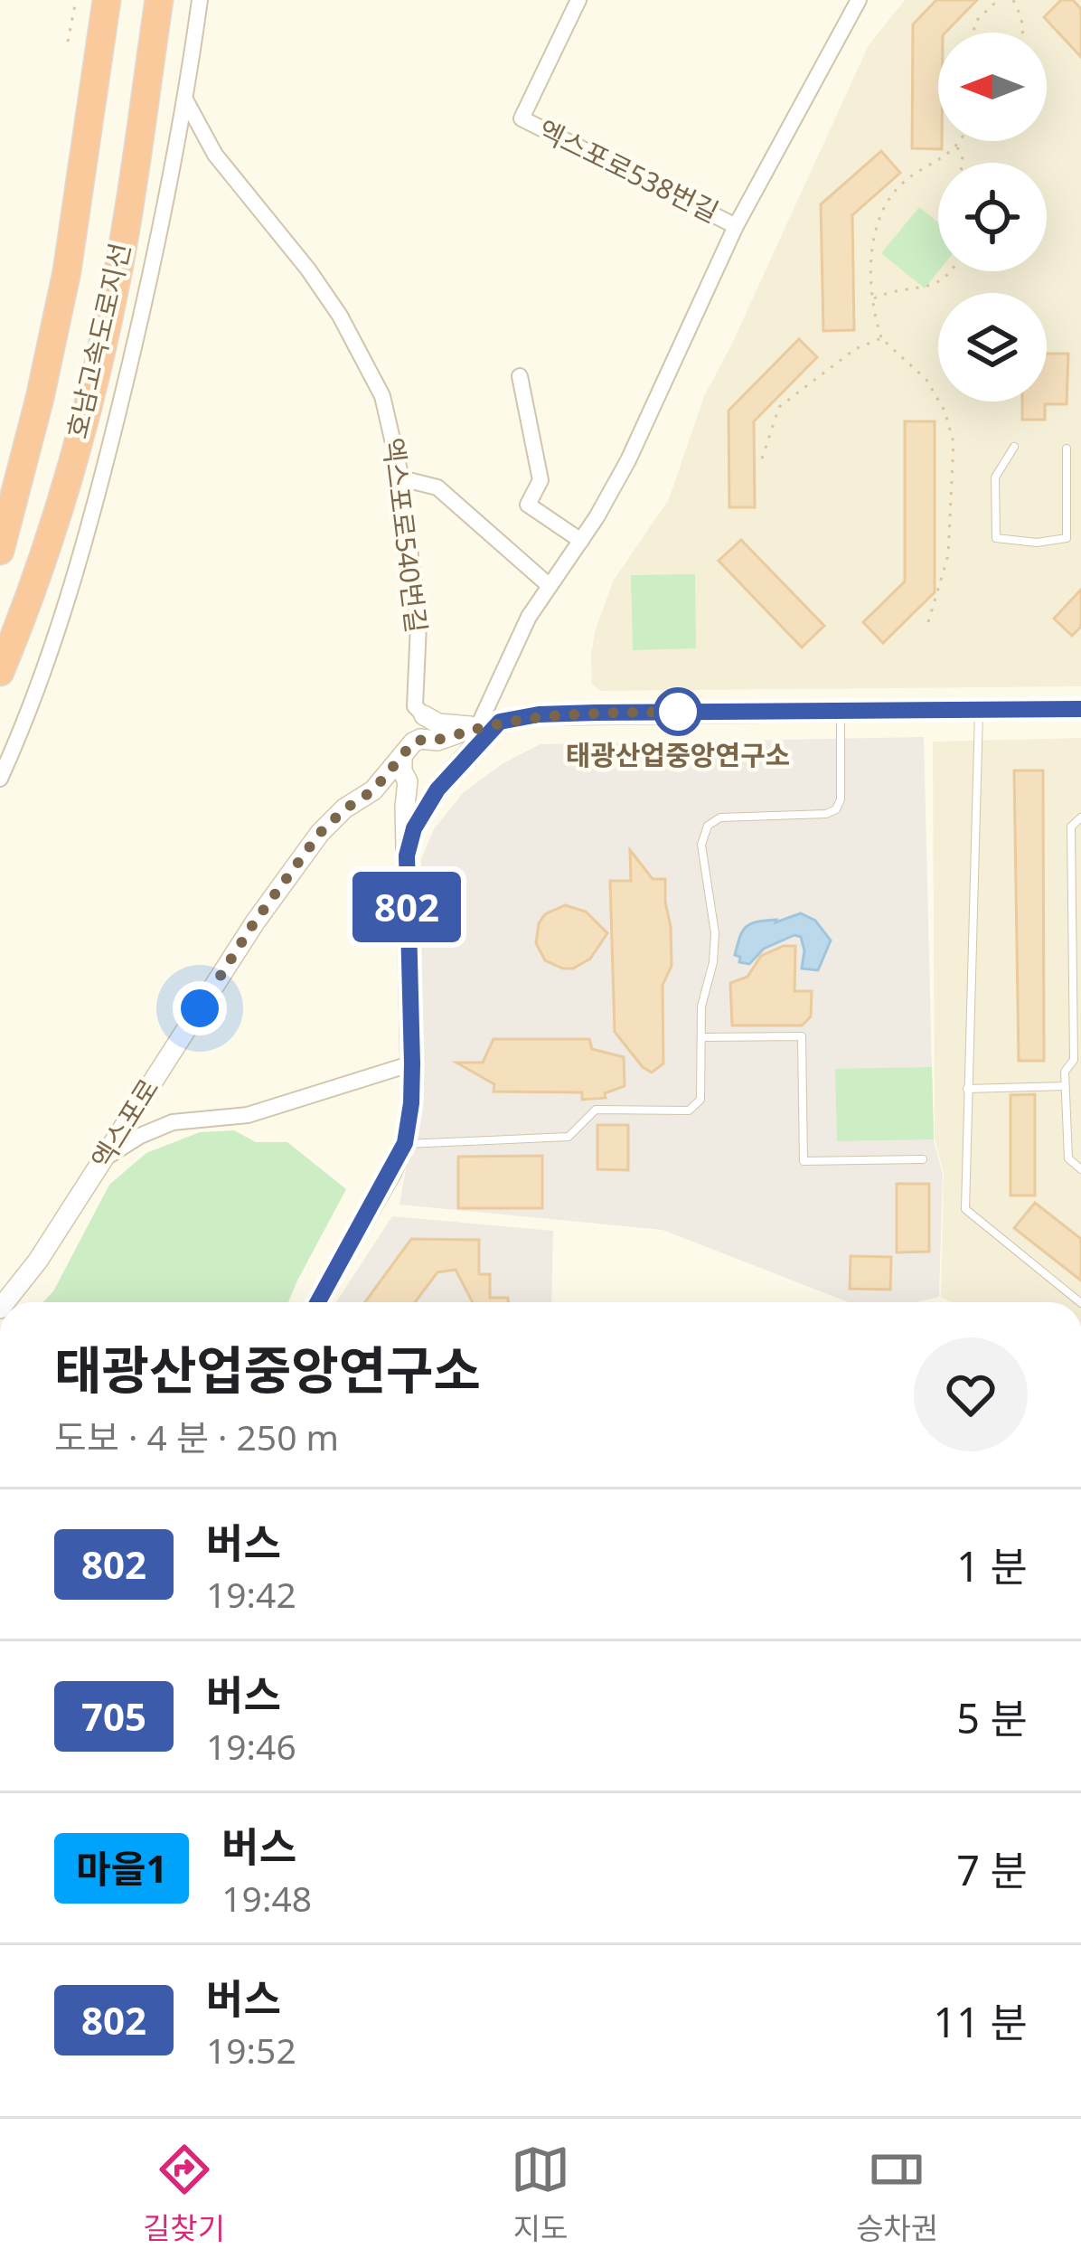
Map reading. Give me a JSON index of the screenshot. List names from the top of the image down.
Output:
{
  "streets": {
    "highway": ["호남고속도로지선"],
    "main road": ["엑스포로"],
    "street": ["엑스포로538번길", "엑스포로540번길"]
  },
  "places": ["태광산업중앙연구소"],
  "lines": ["bus line 802"],
  "north": "left",
  "page": {
    "on_map": "802",
    "heading": ["태광산업중앙연구소", "도보 · 4 분 · 250 m"],
    "list": [
      {
        "mark": "802",
        "name": "버스",
        "note": "19:42",
        "value": "1 분"
      },
      {
        "mark": "705",
        "name": "버스",
        "note": "19:46",
        "value": "5 분"
      },
      {
        "mark": "마을1",
        "name": "버스",
        "note": "19:48",
        "value": "7 분"
      },
      {
        "mark": "802",
        "name": "버스",
        "note": "19:52",
        "value": "11 분"
      }
    ],
    "tabs": ["길찾기", "지도", "승차권"]
  }
}
